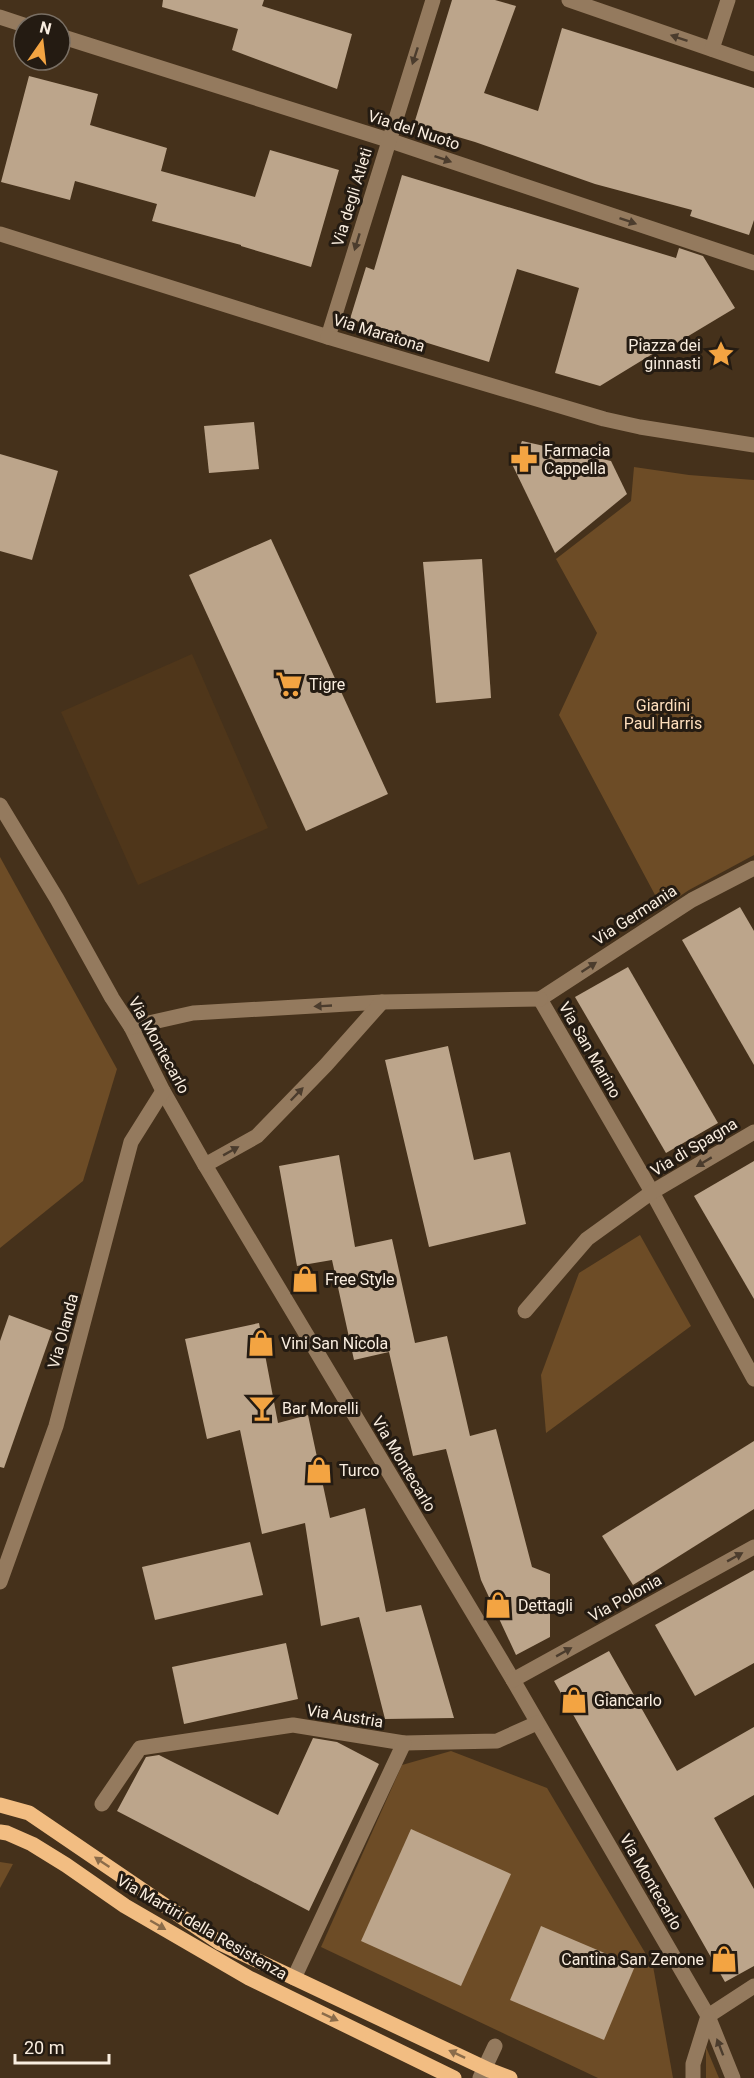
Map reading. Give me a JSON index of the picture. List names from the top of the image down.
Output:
{
  "streets": {
    "main road": ["Via Martiri della Resistenza"],
    "street": [
      "Via del Nuoto",
      "Via degli Atleti",
      "Via Maratona",
      "Via Germania",
      "Via Montecarlo",
      "Via San Marino",
      "Via di Spagna",
      "Via Olanda",
      "Via Polonia",
      "Via Austria"
    ]
  },
  "crossings": [
    ["Via del Nuoto", "Via degli Atleti"],
    ["Via degli Atleti", "Via Maratona"],
    ["Via Germania", "Via San Marino"],
    ["Via Montecarlo", "Via San Marino"],
    ["Via Montecarlo", "Via Olanda"],
    ["Via Montecarlo", "Via Polonia"],
    ["Via Montecarlo", "Via Austria"],
    ["Via San Marino", "Via di Spagna"],
    ["Via Austria", "Via Martiri della Resistenza"]
  ],
  "one_way": [
    "Via del Nuoto",
    "Via degli Atleti",
    "Via Germania",
    "Via di Spagna",
    "Via Polonia"
  ],
  "parks": ["Giardini Paul Harris"],
  "places": {
    "place": ["Piazza dei ginnasti"],
    "pharmacy": ["Farmacia Cappella"],
    "supermarket": ["Tigre"],
    "shop": [
      "Free Style",
      "Vini San Nicola",
      "Turco",
      "Dettagli",
      "Giancarlo",
      "Cantina San Zenone"
    ],
    "bar": ["Bar Morelli"]
  },
  "scale_bar": "20 m",
  "north": "top"
}
